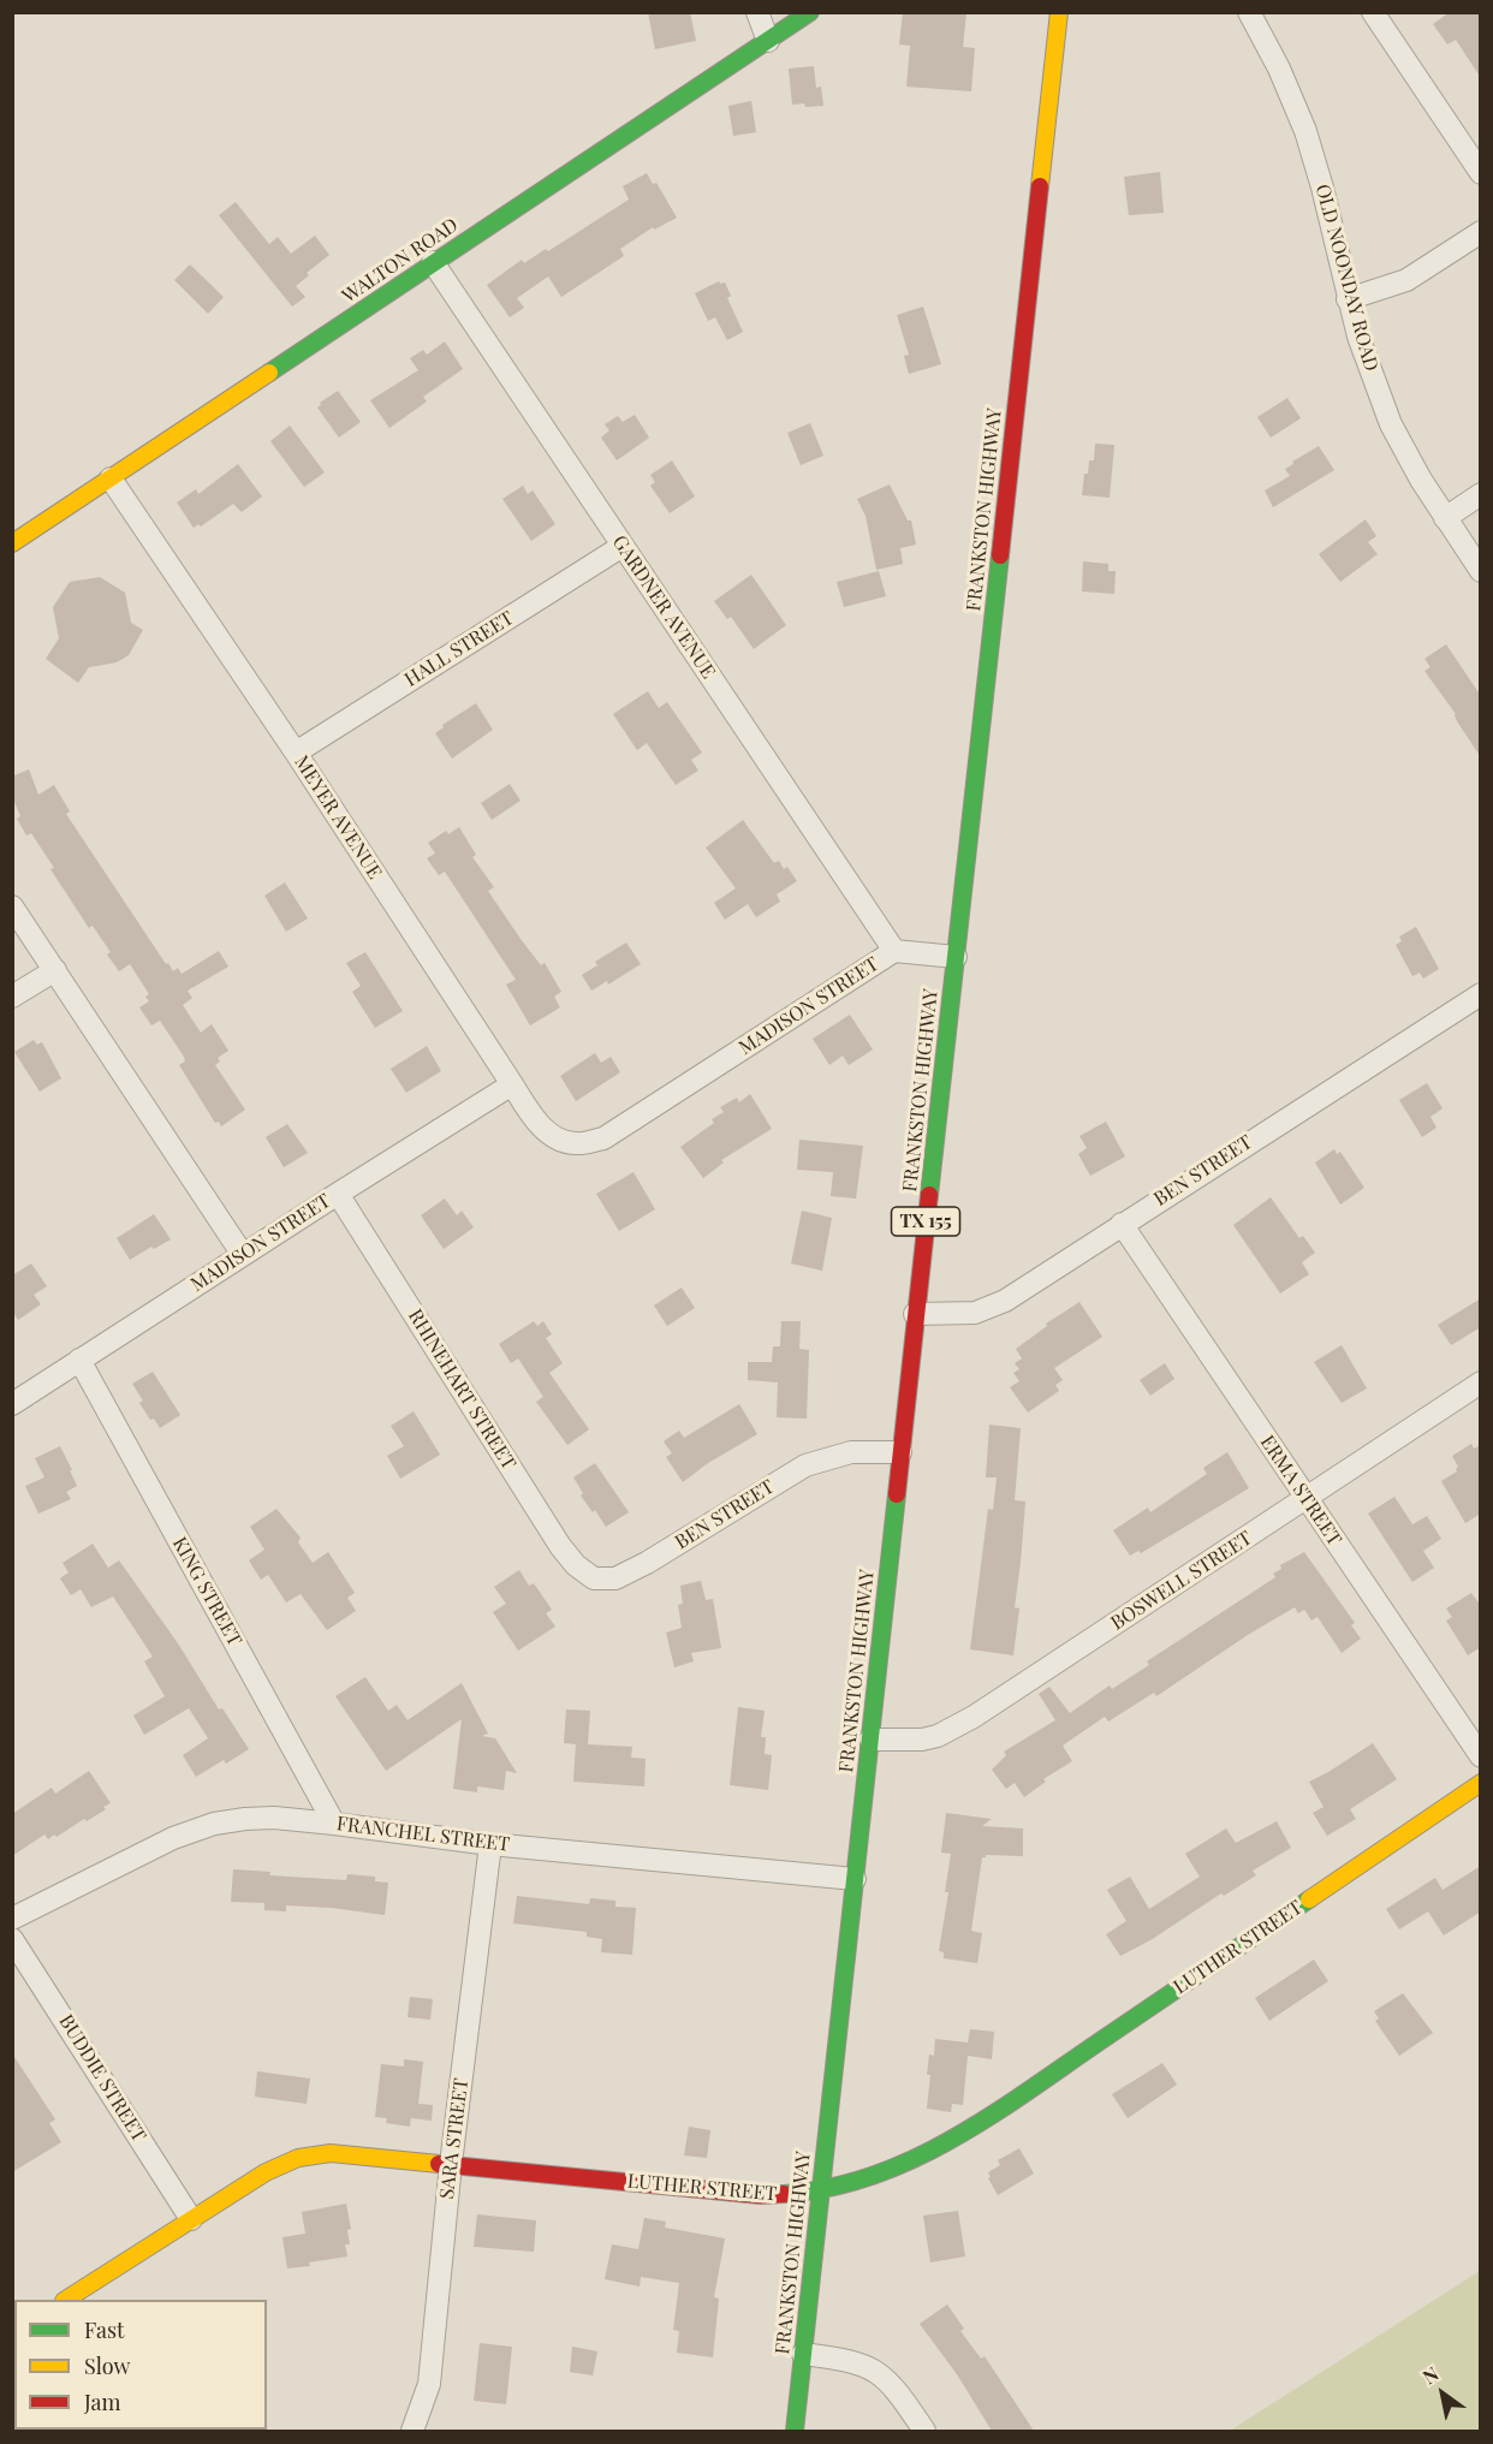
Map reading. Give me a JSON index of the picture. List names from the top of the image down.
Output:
{
  "streets": {
    "street": [
      "WALTON ROAD",
      "OLD NOONDAY ROAD",
      "FRANKSTON HIGHWAY",
      "GARDNER AVENUE",
      "HALL STREET",
      "MEYER AVENUE",
      "MADISON STREET",
      "BEN STREET",
      "TX 155",
      "RHINEHART STREET",
      "ERMA STREET",
      "BOSWELL STREET",
      "KING STREET",
      "FRANCHEL STREET",
      "LUTHER STREET",
      "BUDDIE STREET",
      "SARA STREET"
    ]
  },
  "crossings": [
    ["WALTON ROAD", "GARDNER AVENUE"],
    ["WALTON ROAD", "MEYER AVENUE"],
    ["FRANKSTON HIGHWAY", "BEN STREET"],
    ["FRANKSTON HIGHWAY", "BOSWELL STREET"],
    ["FRANKSTON HIGHWAY", "FRANCHEL STREET"],
    ["FRANKSTON HIGHWAY", "LUTHER STREET"],
    ["GARDNER AVENUE", "HALL STREET"],
    ["GARDNER AVENUE", "MADISON STREET"],
    ["HALL STREET", "MEYER AVENUE"],
    ["MEYER AVENUE", "MADISON STREET"],
    ["MADISON STREET", "RHINEHART STREET"],
    ["MADISON STREET", "KING STREET"],
    ["BEN STREET", "RHINEHART STREET"],
    ["BEN STREET", "ERMA STREET"],
    ["ERMA STREET", "BOSWELL STREET"],
    ["KING STREET", "FRANCHEL STREET"],
    ["FRANCHEL STREET", "SARA STREET"],
    ["LUTHER STREET", "BUDDIE STREET"],
    ["LUTHER STREET", "SARA STREET"]
  ],
  "legend": ["Fast", "Slow", "Jam"],
  "north": "top left"
}
